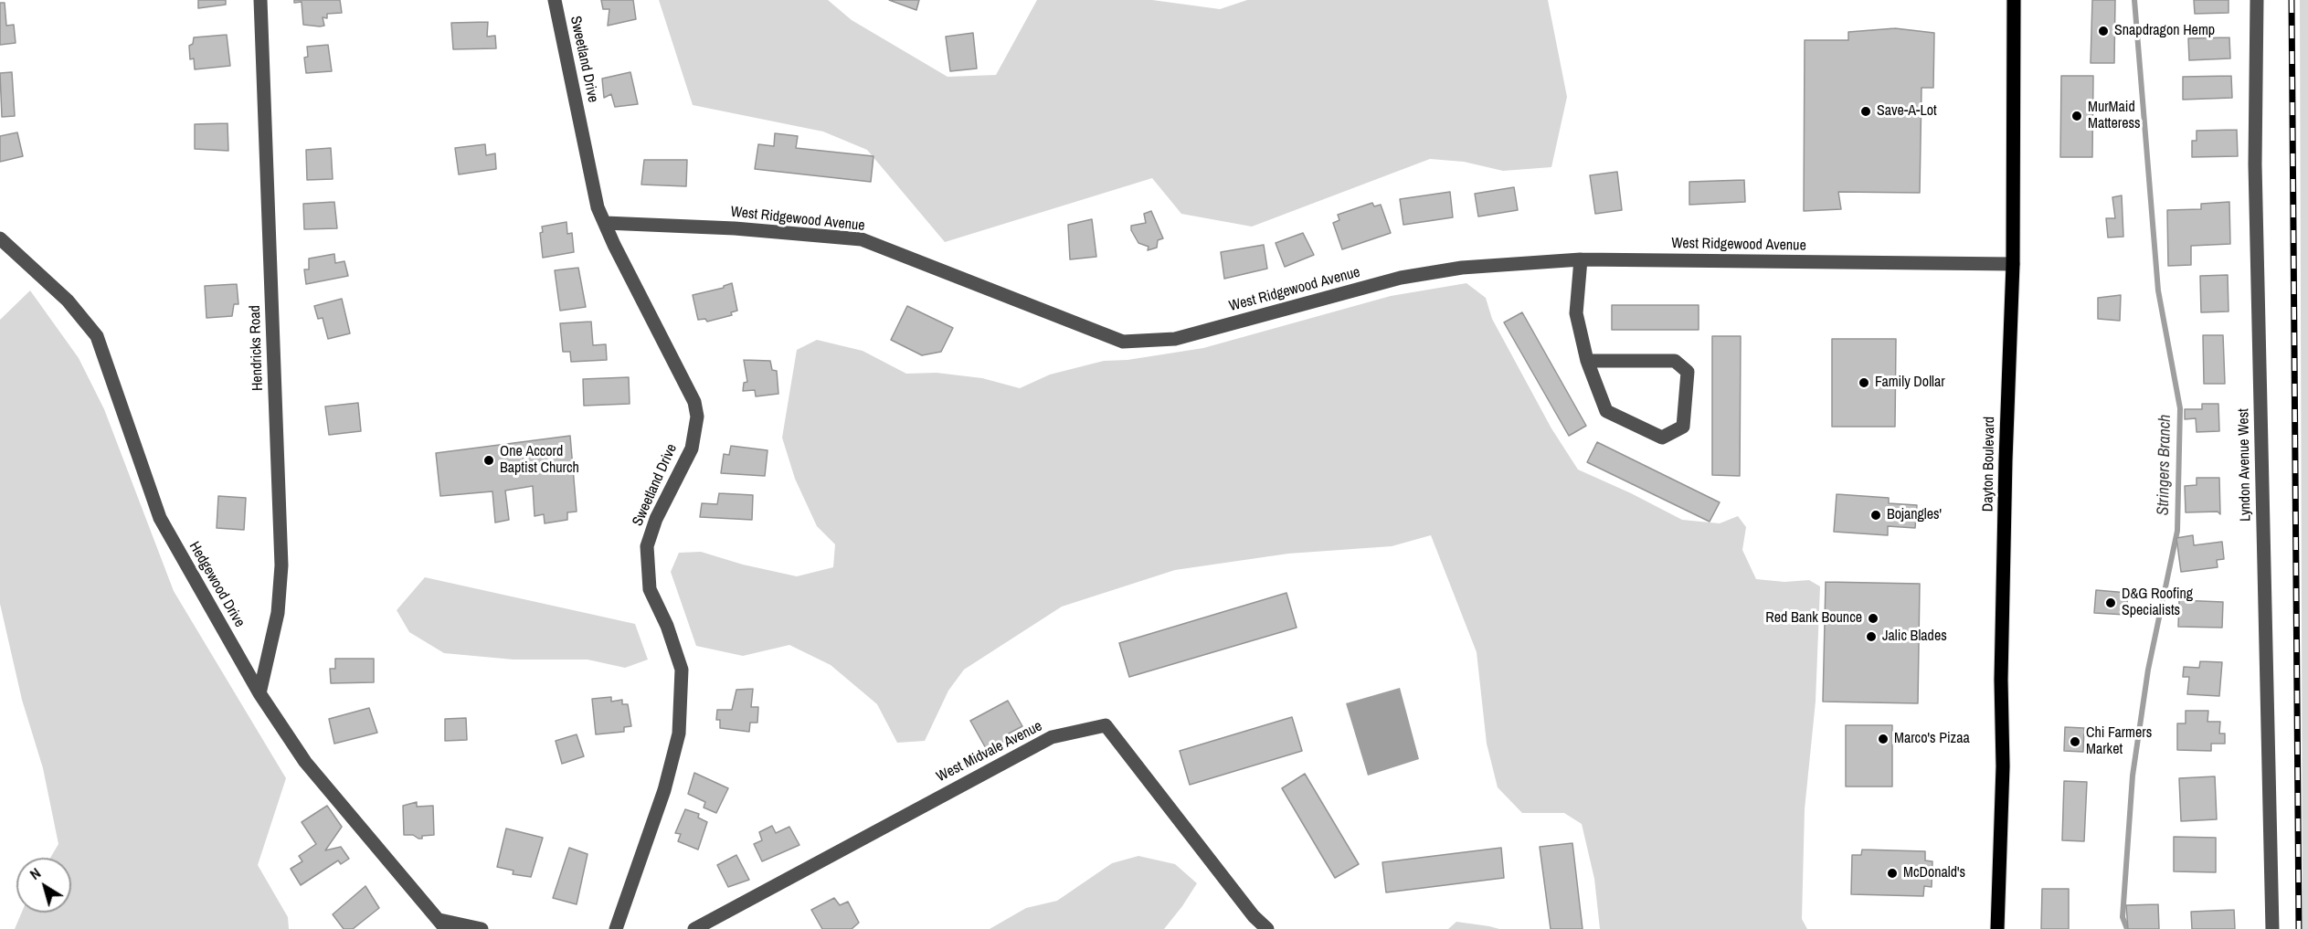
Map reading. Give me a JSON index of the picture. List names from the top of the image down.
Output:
{
  "streets": {
    "main road": ["Dayton Boulevard"],
    "street": [
      "Sweetland Drive",
      "West Ridgewood Avenue",
      "Hendricks Road",
      "Lyndon Avenue West",
      "Hedgewood Drive",
      "West Midvale Avenue"
    ]
  },
  "crossings": [
    ["Sweetland Drive", "West Ridgewood Avenue"],
    ["West Ridgewood Avenue", "Dayton Boulevard"],
    ["Hendricks Road", "Hedgewood Drive"]
  ],
  "water": ["Stringers Branch"],
  "places": [
    "Snapdragon Hemp",
    "Save-A-Lot",
    "MurMaid Matteress",
    "Family Dollar",
    "One Accord Baptist Church",
    "Bojangles'",
    "D&G Roofing Specialists",
    "Red Bank Bounce",
    "Jalic Blades",
    "Marco's Pizaa",
    "Chi Farmers Market",
    "McDonald's"
  ],
  "north": "top left"
}
